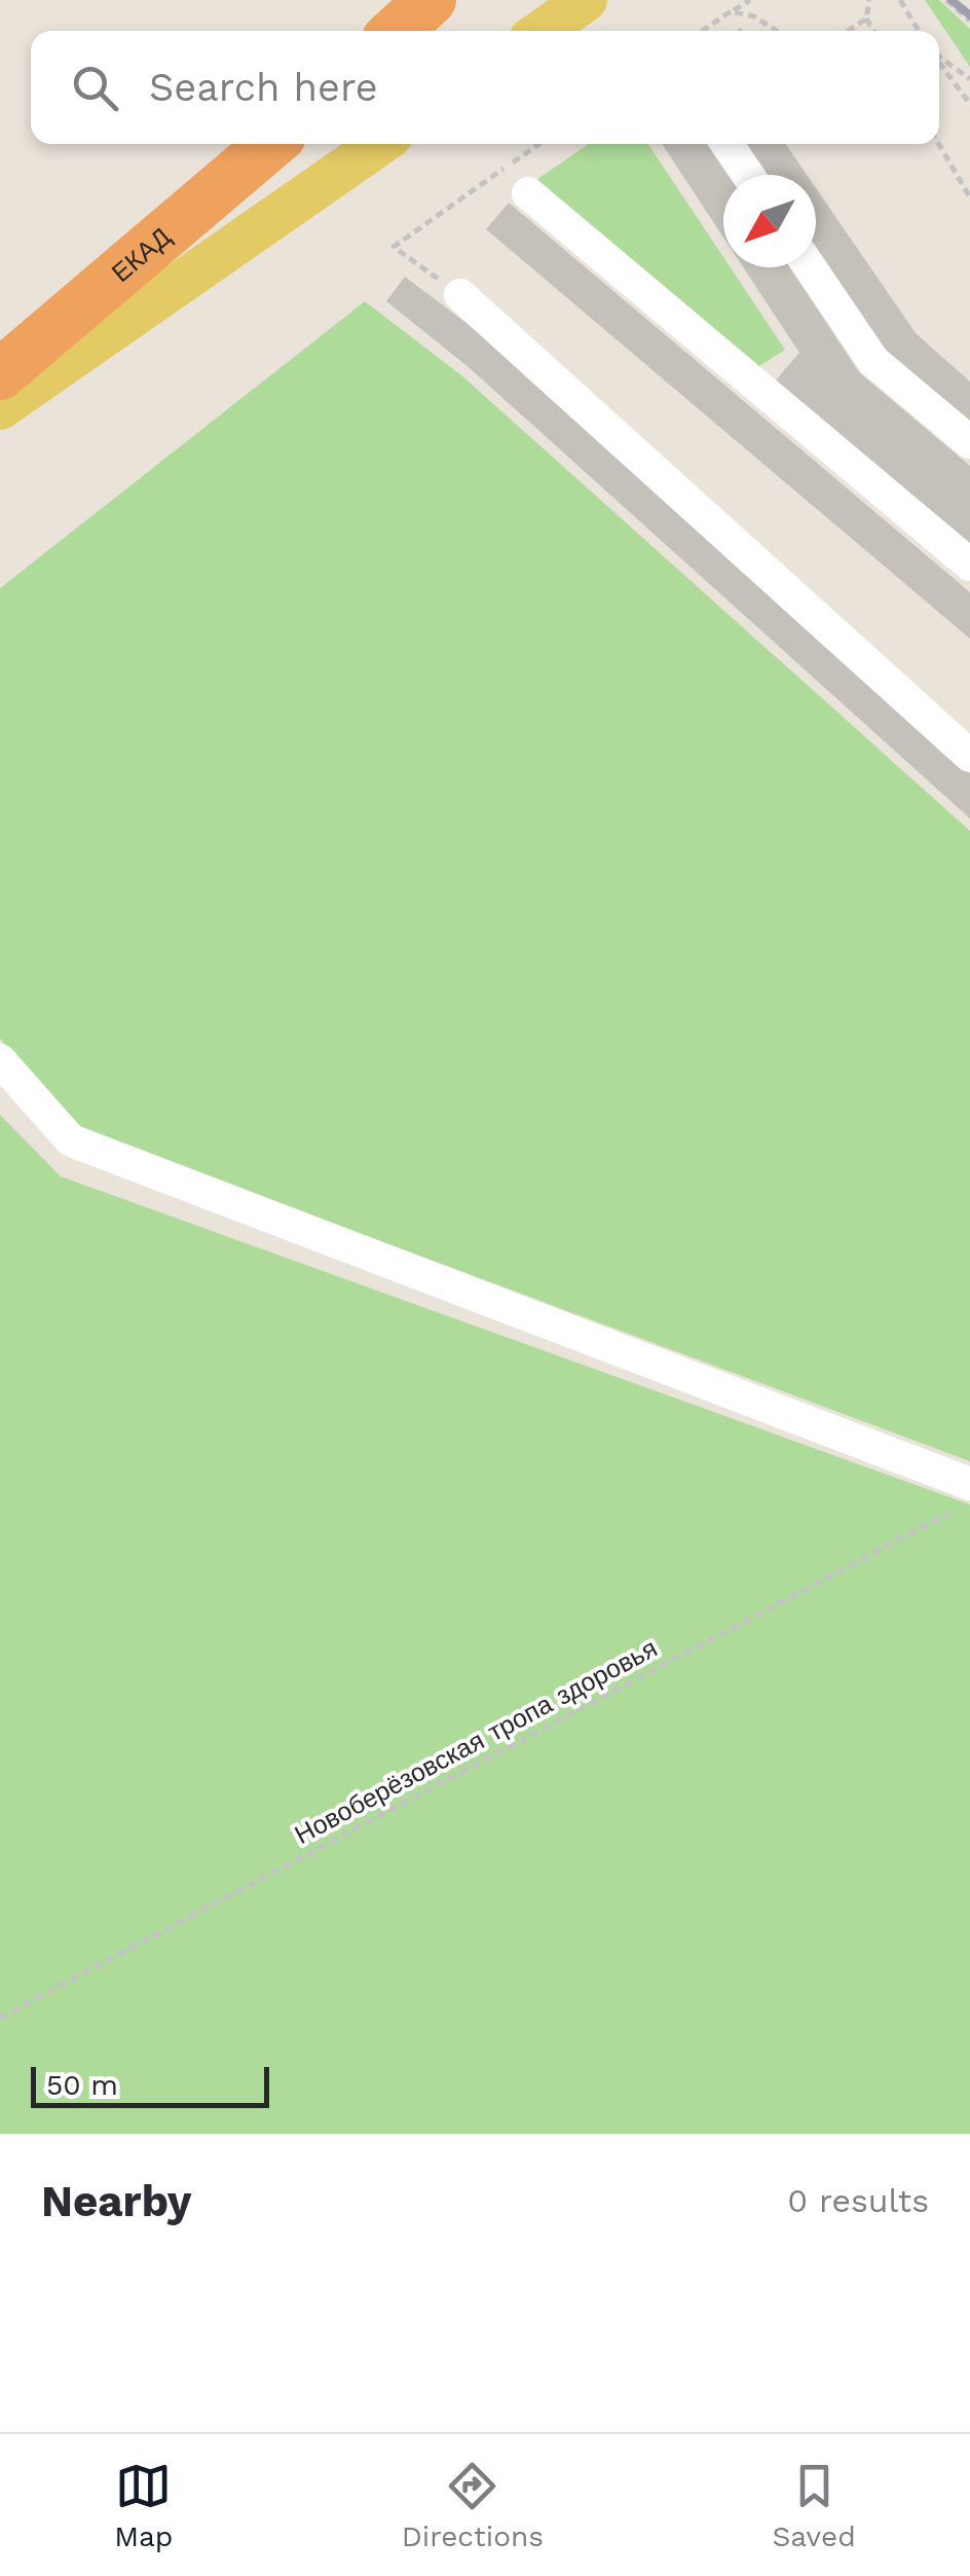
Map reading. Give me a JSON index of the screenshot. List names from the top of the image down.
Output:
{
  "streets": {
    "highway": ["ЕКАД"],
    "path": ["Новоберёзовская тропа здоровья"]
  },
  "scale_bar": "50 m",
  "north": "bottom left",
  "page": {
    "search": "Search here",
    "scale": "50 m",
    "heading": ["Nearby", "0 results"],
    "nav": ["Map", "Directions", "Saved"]
  }
}
